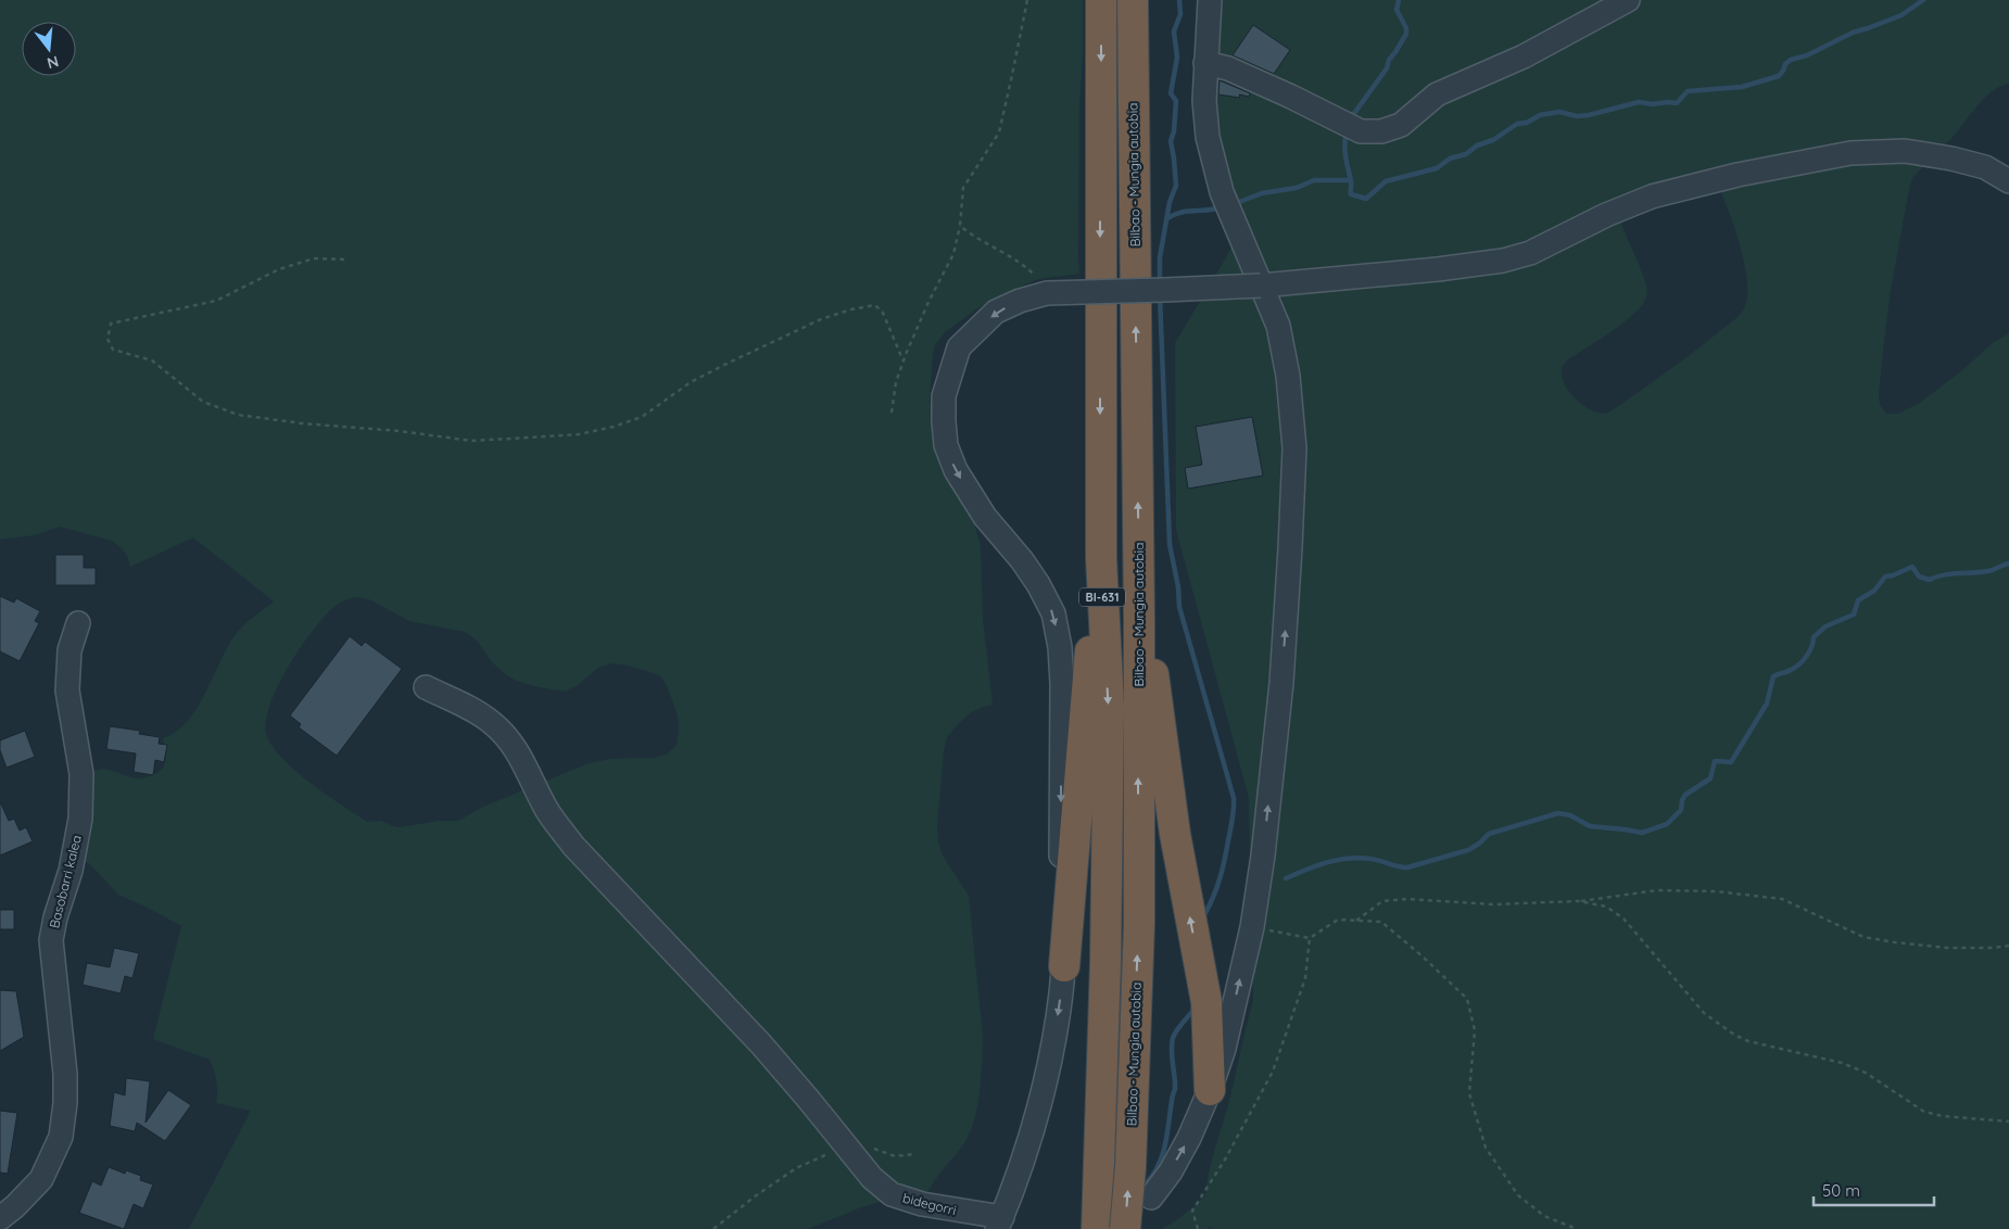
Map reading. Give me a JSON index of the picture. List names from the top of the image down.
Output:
{
  "streets": {
    "highway": ["Bilbao - Mungia autobia", "BI-631"],
    "street": ["Basobarri kalea", "bidegorri"]
  },
  "scale_bar": "50 m",
  "north": "bottom"
}
